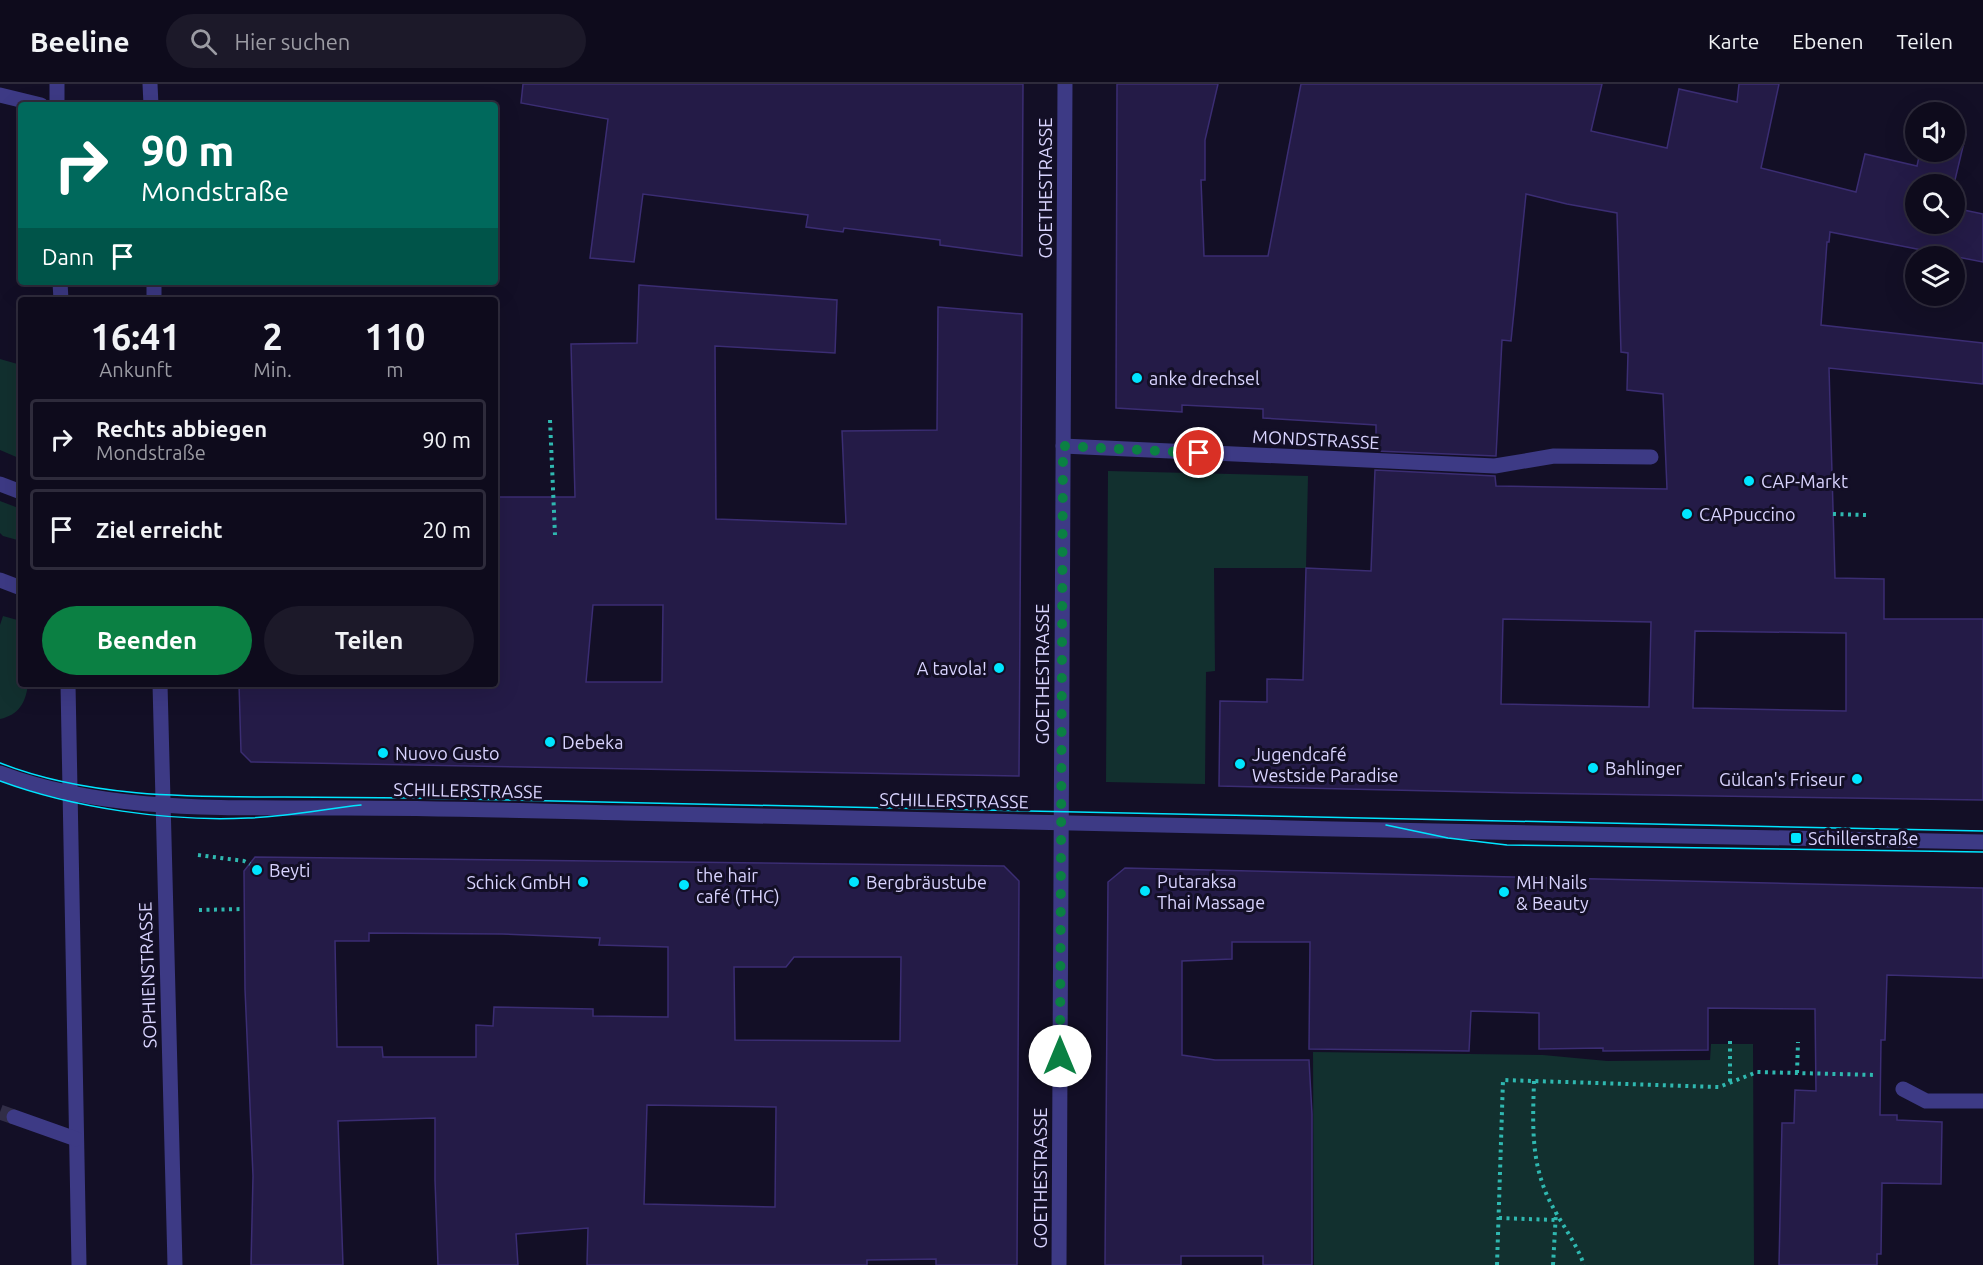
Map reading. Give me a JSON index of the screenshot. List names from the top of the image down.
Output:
{
  "streets": {
    "street": [
      "GOETHESTRASSE",
      "MONDSTRASSE",
      "SCHILLERSTRASSE",
      "SOPHIENSTRASSE"
    ]
  },
  "crossings": [
    ["GOETHESTRASSE", "MONDSTRASSE"],
    ["GOETHESTRASSE", "SCHILLERSTRASSE"],
    ["SCHILLERSTRASSE", "SOPHIENSTRASSE"]
  ],
  "places": {
    "other": [
      "anke drechsel",
      "CAP-Markt",
      "CAPpuccino",
      "A tavola!",
      "Debeka",
      "Nuovo Gusto",
      "Jugendcafé Westside Paradise",
      "Bahlinger",
      "Gülcan's Friseur",
      "Beyti",
      "Schick GmbH",
      "Bergbräustube",
      "the hair café (THC)",
      "Putaraksa Thai Massage",
      "MH Nails & Beauty"
    ],
    "transit": ["Schillerstraße"]
  },
  "page": {
    "header": "Beeline",
    "search": "Hier suchen",
    "nav": ["Karte", "Ebenen", "Teilen"],
    "turn": ["90 m", "Mondstraße"],
    "then": "Dann",
    "eta": [
      "16:41",
      "Ankunft",
      "2",
      "Min.",
      "110",
      "m"
    ],
    "list": [
      {
        "name": "Rechts abbiegen",
        "note": "Mondstraße",
        "value": "90 m"
      },
      {
        "name": "Ziel erreicht",
        "value": "20 m"
      }
    ],
    "buttons": ["Beenden", "Teilen"]
  }
}
